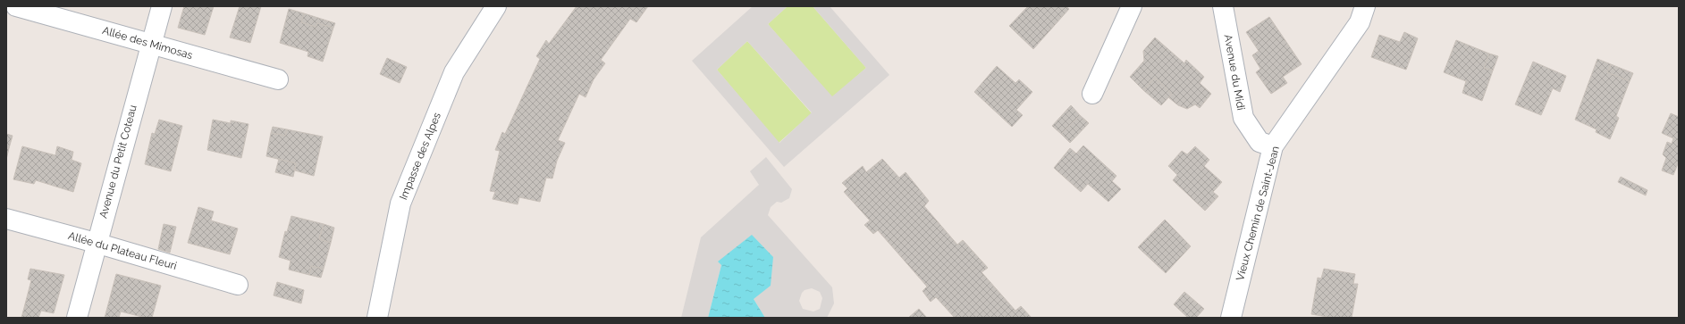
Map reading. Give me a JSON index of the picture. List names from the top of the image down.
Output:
{
  "streets": {
    "street": [
      "Allée des Mimosas",
      "Avenue du Midi",
      "Impasse des Alpes",
      "Avenue du Petit Coteau",
      "Vieux Chemin de Saint-Jean",
      "Allée du Plateau Fleuri"
    ]
  },
  "crossings": [
    ["Allée des Mimosas", "Avenue du Petit Coteau"],
    ["Avenue du Midi", "Vieux Chemin de Saint-Jean"],
    ["Avenue du Petit Coteau", "Allée du Plateau Fleuri"]
  ]
}
